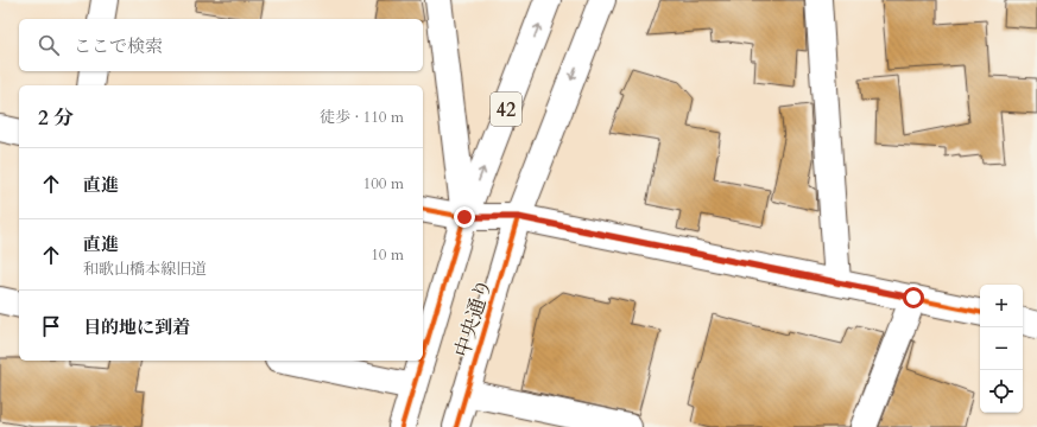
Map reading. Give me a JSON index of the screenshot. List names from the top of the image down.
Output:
{
  "streets": {
    "main road": ["42", "中央通り"]
  },
  "page": {
    "search": "ここで検索",
    "heading": ["2 分", "徒歩 · 110 m"],
    "list": [
      ["直進", "100 m"],
      ["直進", "和歌山橋本線旧道", "10 m"],
      "目的地に到着"
    ],
    "map_buttons": ["+", "−"]
  }
}
